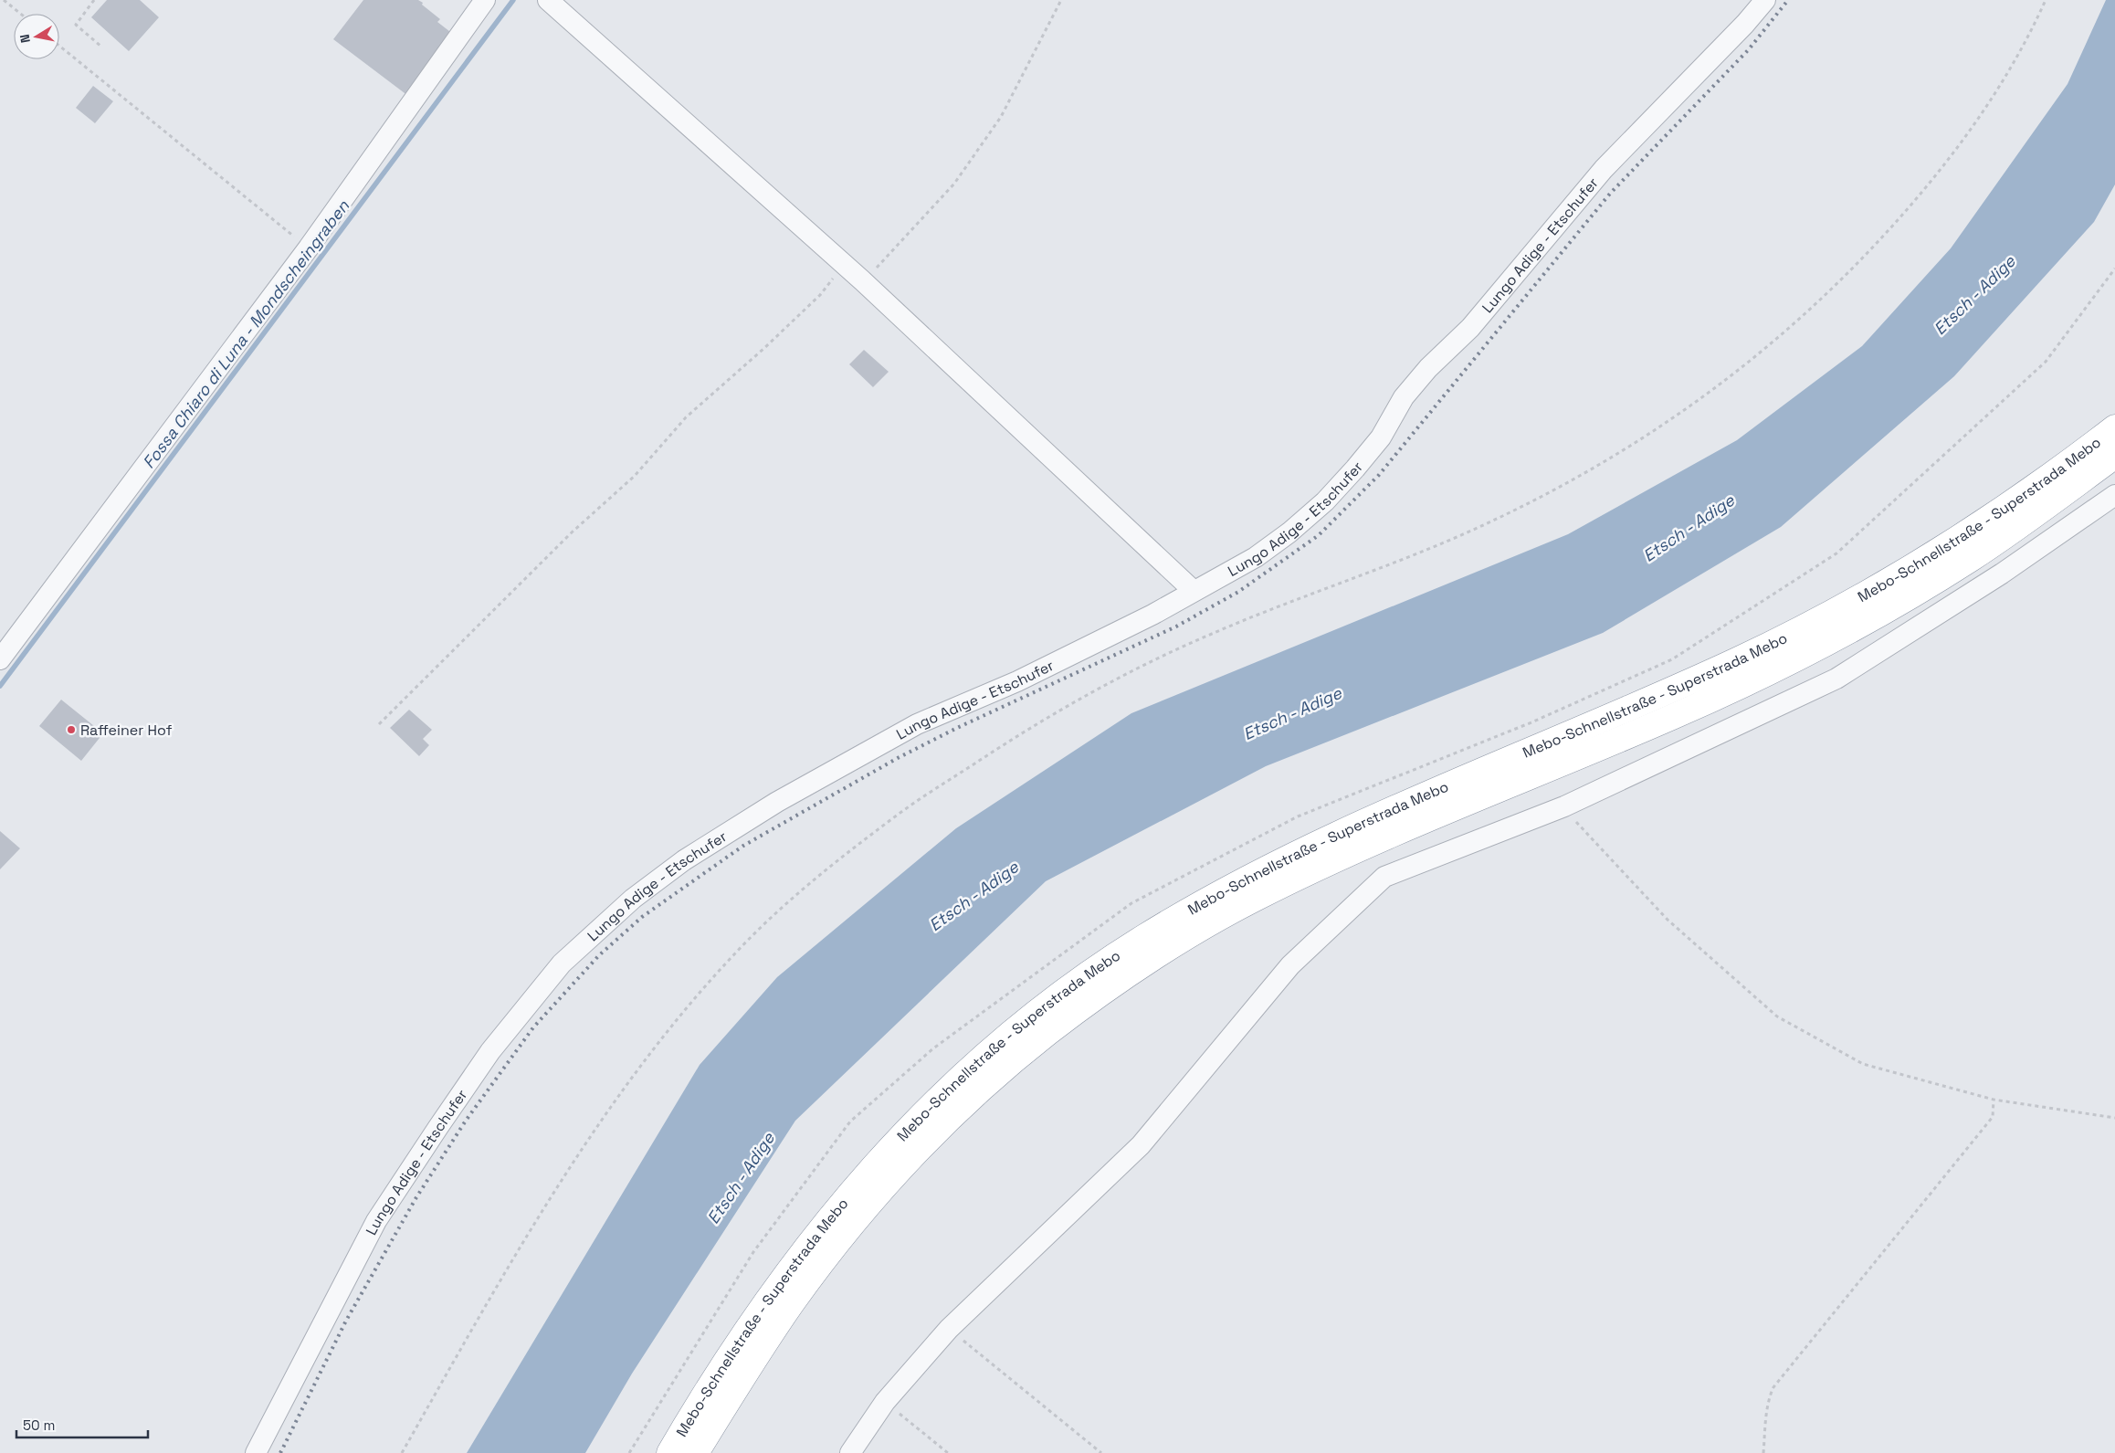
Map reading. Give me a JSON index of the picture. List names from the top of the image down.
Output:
{
  "streets": {
    "highway": ["Mebo-Schnellstraße - Superstrada Mebo"],
    "street": ["Lungo Adige - Etschufer"]
  },
  "water": ["Etsch - Adige", "Fossa Chiaro di Luna - Mondscheingraben"],
  "places": ["Raffeiner Hof"],
  "scale_bar": "50 m",
  "north": "left"
}
